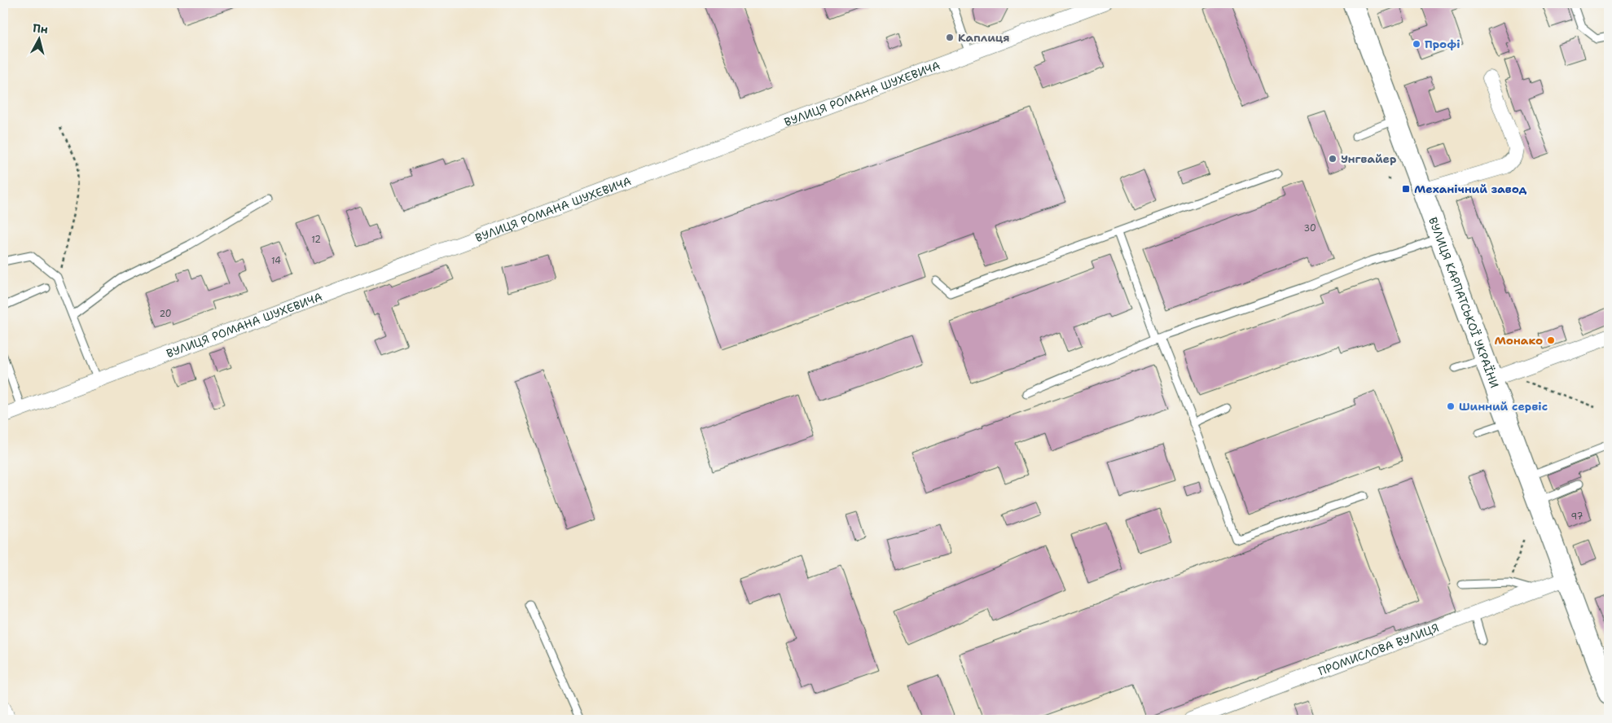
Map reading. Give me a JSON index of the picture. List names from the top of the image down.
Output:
{
  "streets": {
    "main road": ["ВУЛИЦЯ КАРПАТСЬКОЇ УКРАЇНИ"],
    "street": ["ВУЛИЦЯ РОМАНА ШУХЕВИЧА", "ПРОМИСЛОВА ВУЛИЦЯ"]
  },
  "crossings": [
    ["ВУЛИЦЯ КАРПАТСЬКОЇ УКРАЇНИ", "ПРОМИСЛОВА ВУЛИЦЯ"]
  ],
  "places": {
    "other": [
      "Каплиця",
      "Профі",
      "Унгвайер",
      "Монако",
      "Шинний сервіс"
    ],
    "transit": ["Механічний завод"]
  },
  "house_numbers": [
    "30",
    "12",
    "14",
    "20",
    "97"
  ],
  "north": "top"
}
